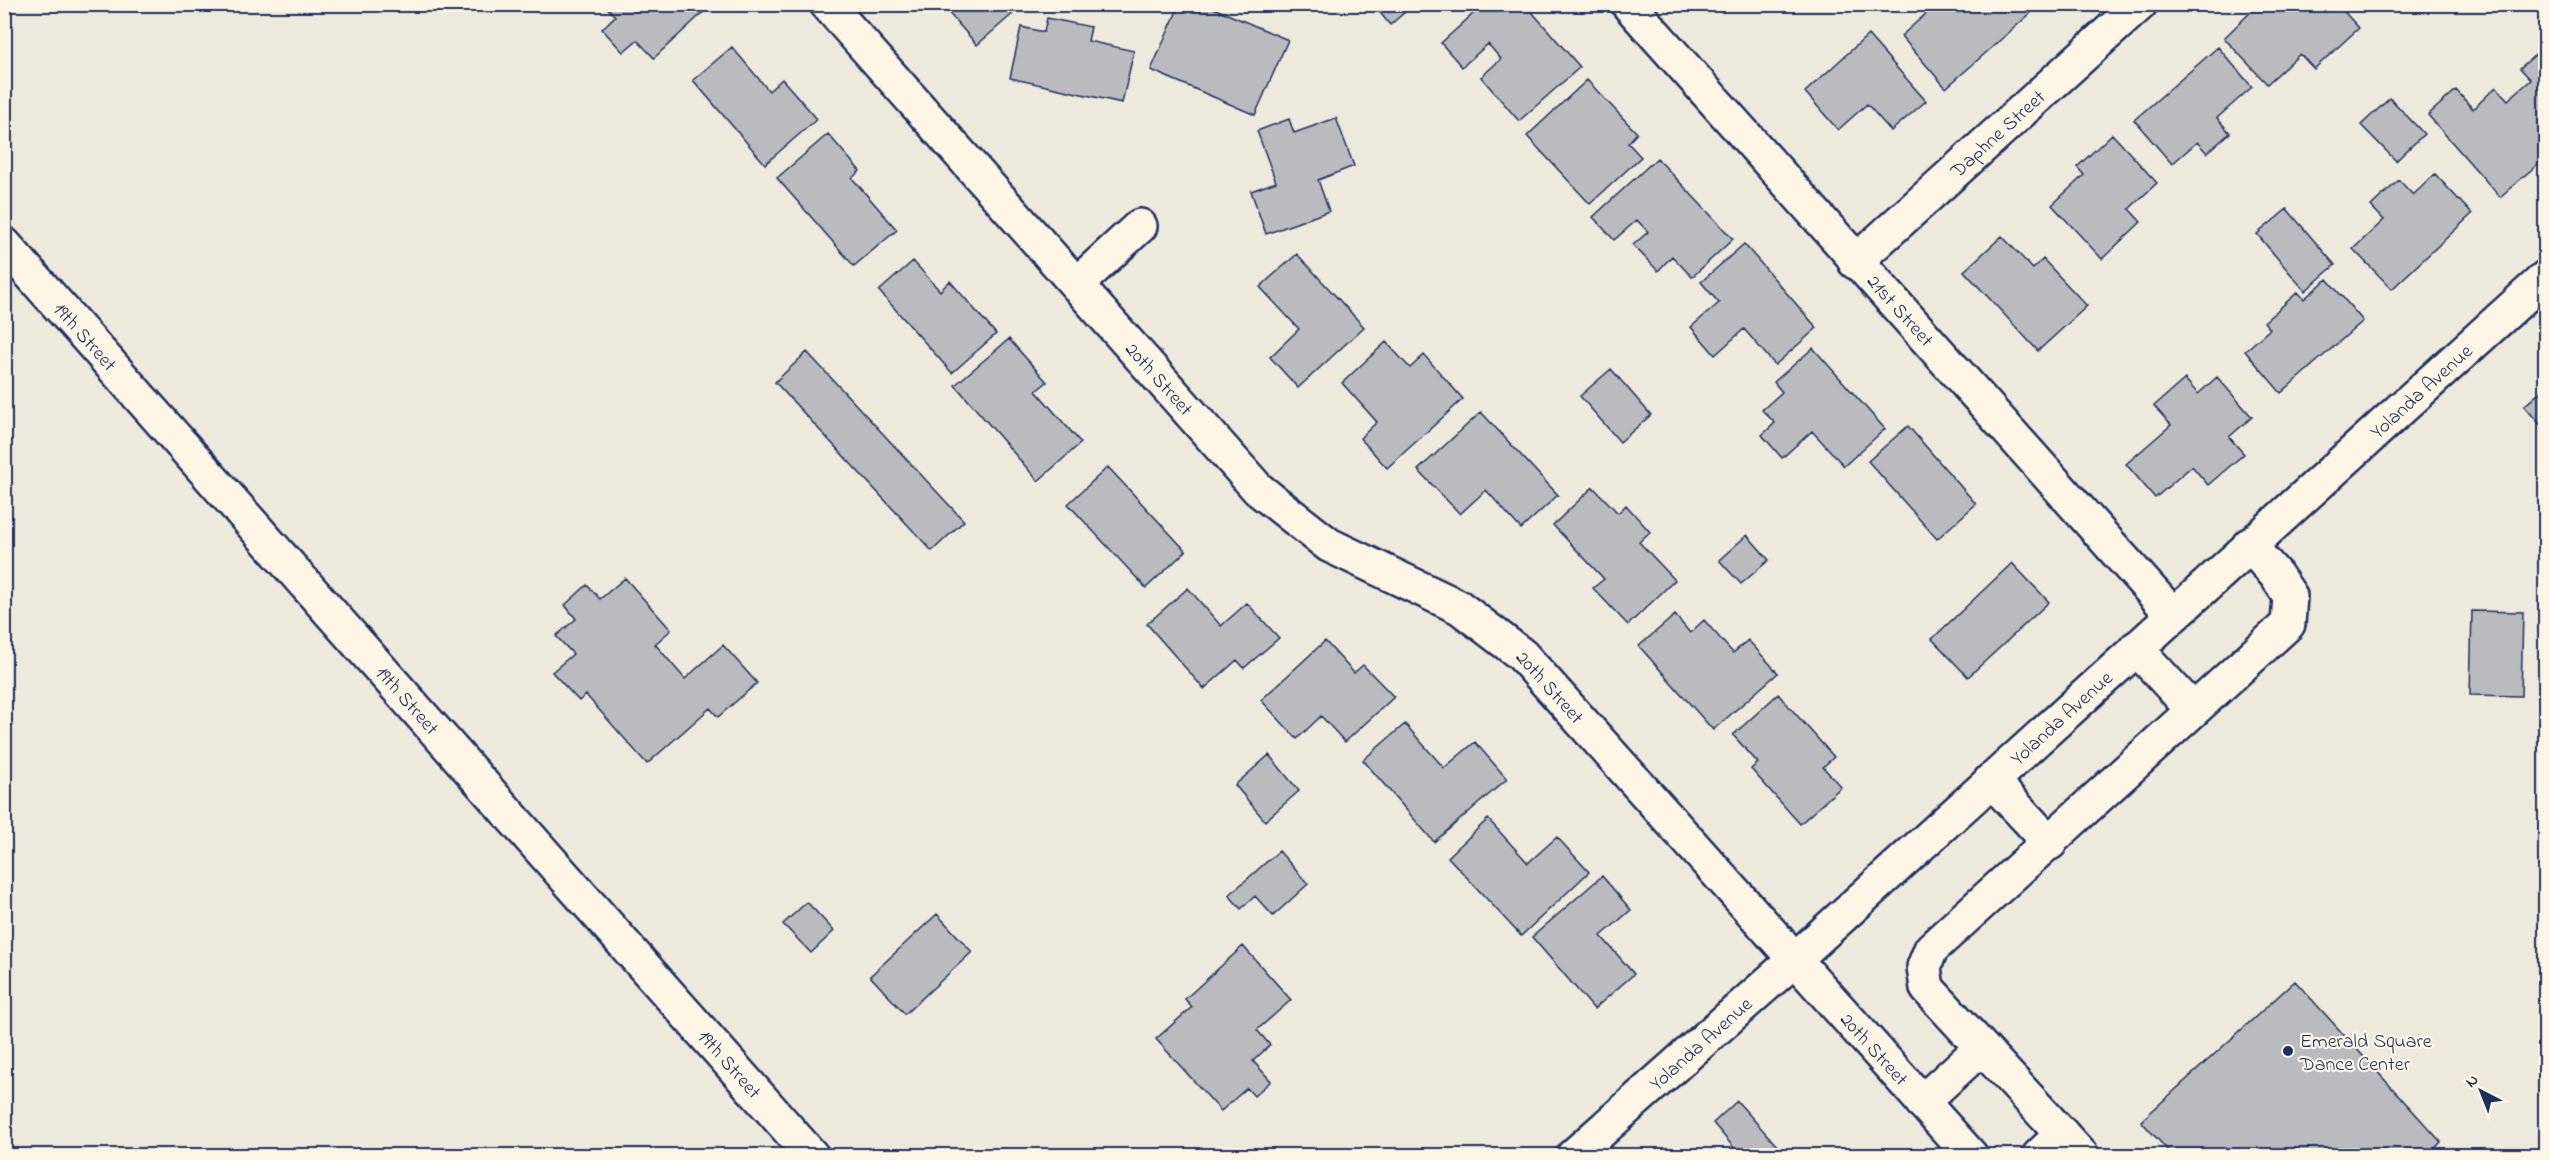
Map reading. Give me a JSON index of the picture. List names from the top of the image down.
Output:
{
  "streets": {
    "street": [
      "Daphne Street",
      "21st Street",
      "19th Street",
      "20th Street",
      "Yolanda Avenue"
    ]
  },
  "crossings": [
    ["Daphne Street", "21st Street"],
    ["21st Street", "Yolanda Avenue"],
    ["20th Street", "Yolanda Avenue"]
  ],
  "places": ["Emerald Square Dance Center"],
  "north": "top left"
}
